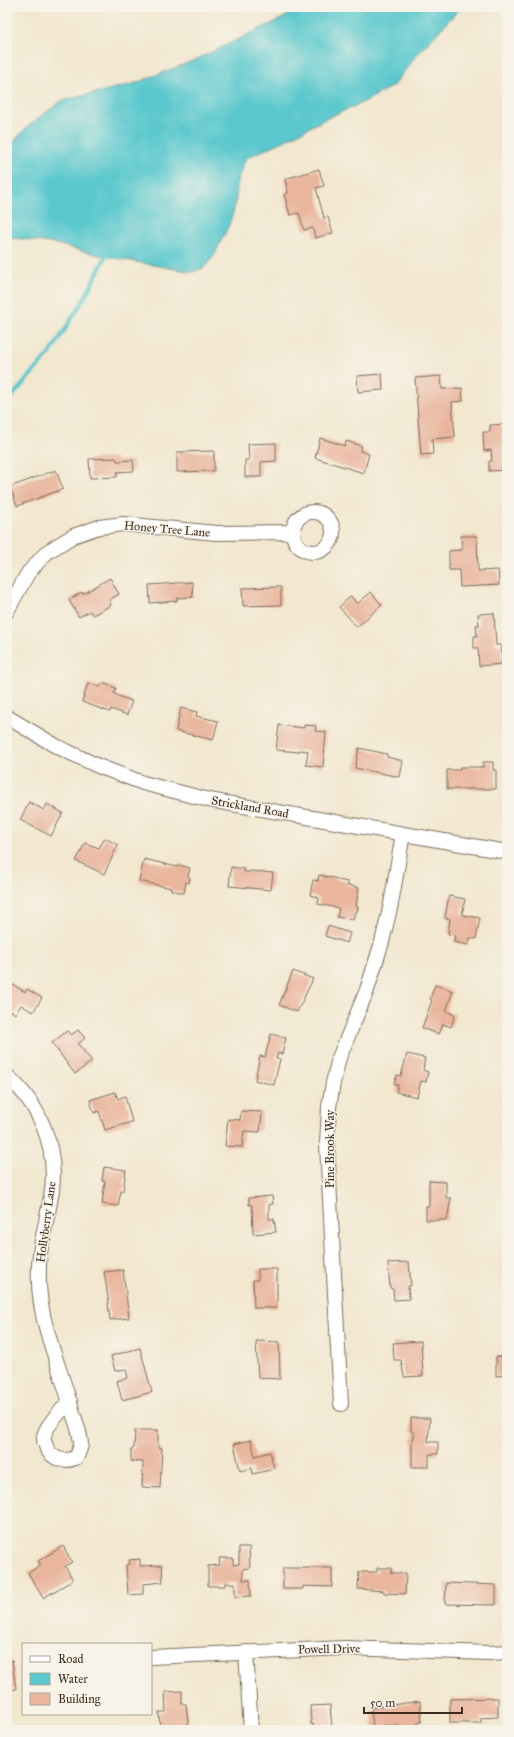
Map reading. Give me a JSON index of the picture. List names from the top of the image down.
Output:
{
  "streets": {
    "street": [
      "Honey Tree Lane",
      "Strickland Road",
      "Pine Brook Way",
      "Hollyberry Lane",
      "Powell Drive"
    ]
  },
  "crossings": [
    ["Strickland Road", "Pine Brook Way"]
  ],
  "legend": ["Road", "Water", "Building"],
  "scale_bar": "50 m"
}
